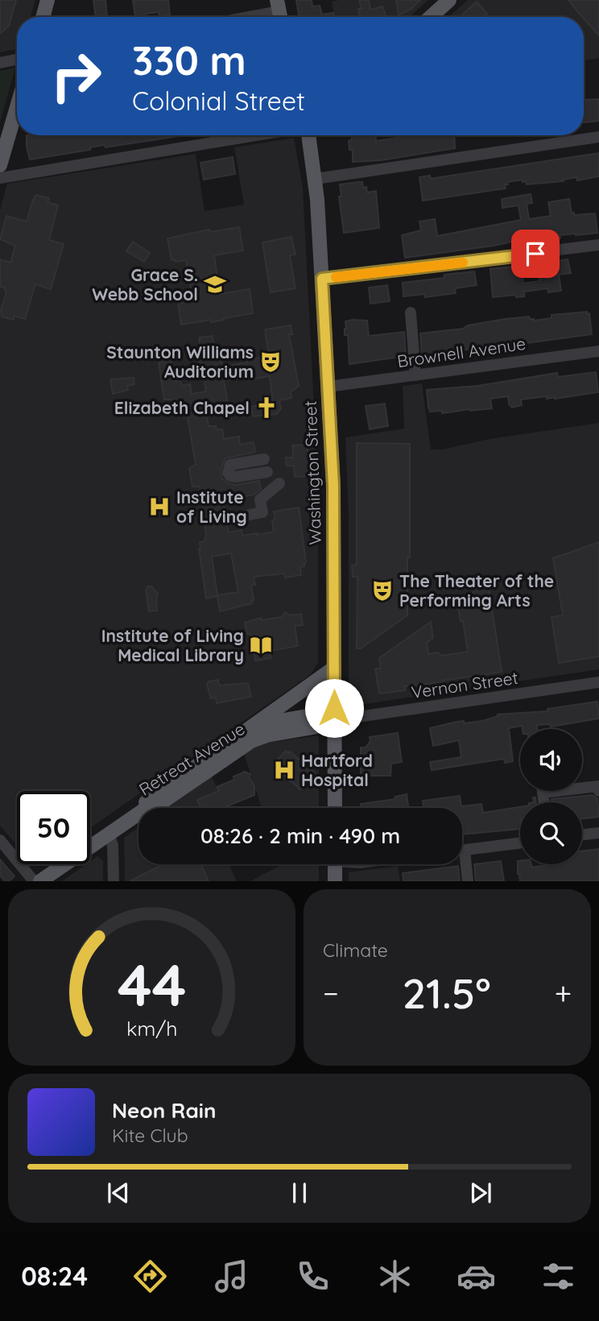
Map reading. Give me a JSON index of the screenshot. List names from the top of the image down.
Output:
{
  "streets": {
    "main road": ["Washington Street", "Retreat Avenue"],
    "street": ["Brownell Avenue", "Vernon Street"]
  },
  "crossings": [
    ["Brownell Avenue", "Washington Street"],
    ["Washington Street", "Vernon Street"],
    ["Washington Street", "Retreat Avenue"],
    ["Vernon Street", "Retreat Avenue"]
  ],
  "places": {
    "school or university": ["Grace S. Webb School"],
    "theatre": ["Staunton Williams Auditorium", "The Theater of the Performing Arts"],
    "church": ["Elizabeth Chapel"],
    "hospital": ["Institute of Living", "Hartford Hospital"],
    "library": ["Institute of Living Medical Library"]
  },
  "page": {
    "turn": ["330 m", "Colonial Street"],
    "limit": "50",
    "trip": "08:26 · 2 min · 490 m",
    "tile": "Climate",
    "heat": ["−", "21.5°", "+"],
    "song": ["Neon Rain", "Kite Club"],
    "tabs": "08:24",
    "gauge": ["44", "km/h"]
  }
}
